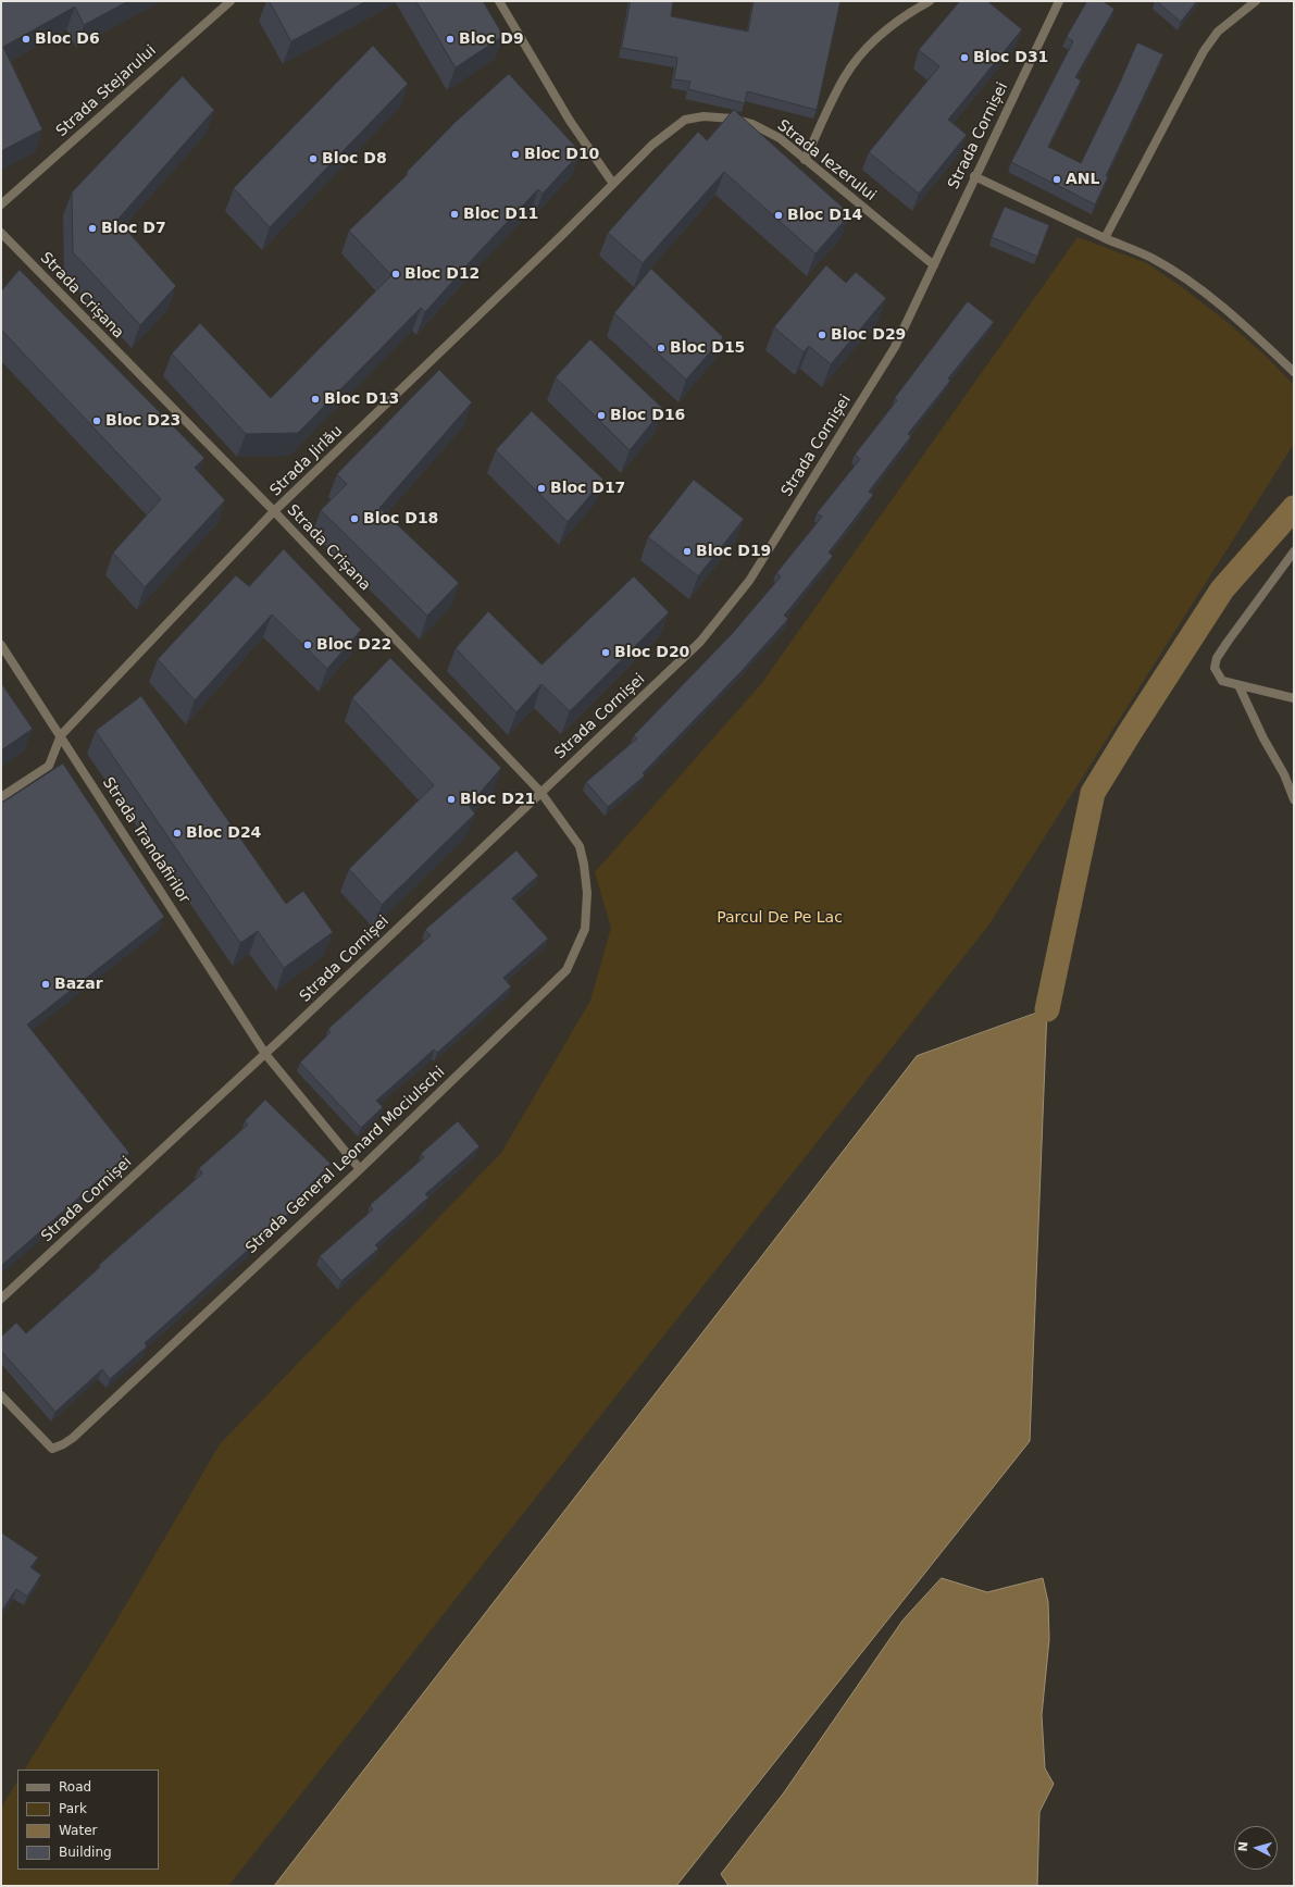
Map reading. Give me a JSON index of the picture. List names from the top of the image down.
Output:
{
  "streets": {
    "street": [
      "Strada Stejarului",
      "Strada Cornișei",
      "Strada Iezerului",
      "Strada Crișana",
      "Strada Jirlău",
      "Strada Trandafirilor",
      "Strada General Leonard Mociulschi"
    ]
  },
  "crossings": [
    ["Strada Cornișei", "Strada Iezerului"],
    ["Strada Cornișei", "Strada Crișana"],
    ["Strada Cornișei", "Strada Trandafirilor"],
    ["Strada Cornișei", "Strada General Leonard Mociulschi"],
    ["Strada Iezerului", "Strada Jirlău"],
    ["Strada Crișana", "Strada Jirlău"],
    ["Strada Crișana", "Strada General Leonard Mociulschi"],
    ["Strada Jirlău", "Strada Trandafirilor"],
    ["Strada Trandafirilor", "Strada General Leonard Mociulschi"]
  ],
  "parks": ["Parcul De Pe Lac"],
  "places": [
    "Bloc D6",
    "Bloc D9",
    "Bloc D31",
    "Bloc D10",
    "Bloc D8",
    "ANL",
    "Bloc D11",
    "Bloc D14",
    "Bloc D7",
    "Bloc D12",
    "Bloc D29",
    "Bloc D15",
    "Bloc D13",
    "Bloc D16",
    "Bloc D23",
    "Bloc D17",
    "Bloc D18",
    "Bloc D19",
    "Bloc D22",
    "Bloc D20",
    "Bloc D21",
    "Bloc D24",
    "Bazar"
  ],
  "legend": [
    "Road",
    "Park",
    "Water",
    "Building"
  ],
  "north": "left"
}
